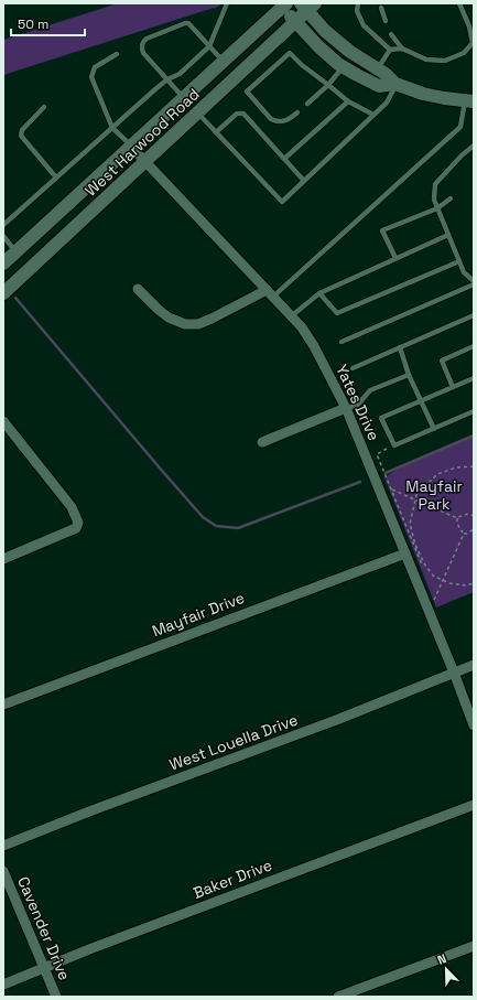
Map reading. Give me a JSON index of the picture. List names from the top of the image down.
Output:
{
  "streets": {
    "main road": ["West Harwood Road"],
    "street": [
      "Yates Drive",
      "Mayfair Drive",
      "West Louella Drive",
      "Baker Drive",
      "Cavender Drive"
    ]
  },
  "crossings": [
    ["West Harwood Road", "Yates Drive"],
    ["Yates Drive", "Mayfair Drive"],
    ["Yates Drive", "West Louella Drive"],
    ["Baker Drive", "Cavender Drive"]
  ],
  "parks": ["Mayfair Park"],
  "scale_bar": "50 m",
  "north": "top left"
}
